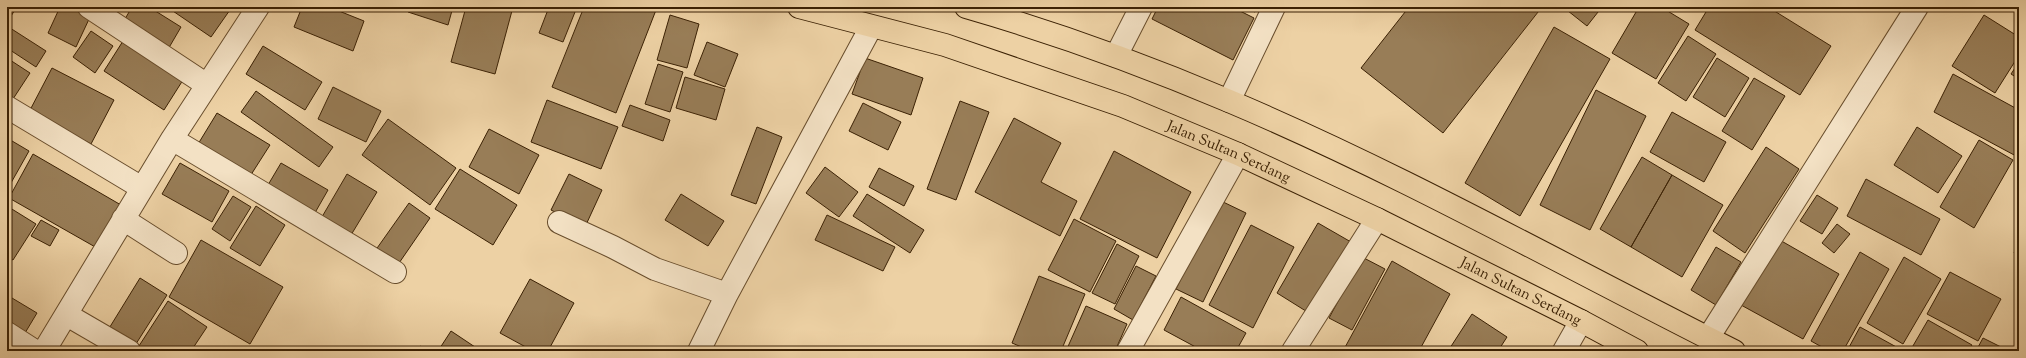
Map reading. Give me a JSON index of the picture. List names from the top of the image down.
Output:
{
  "streets": {
    "highway": ["Jalan Sultan Serdang"]
  }
}
